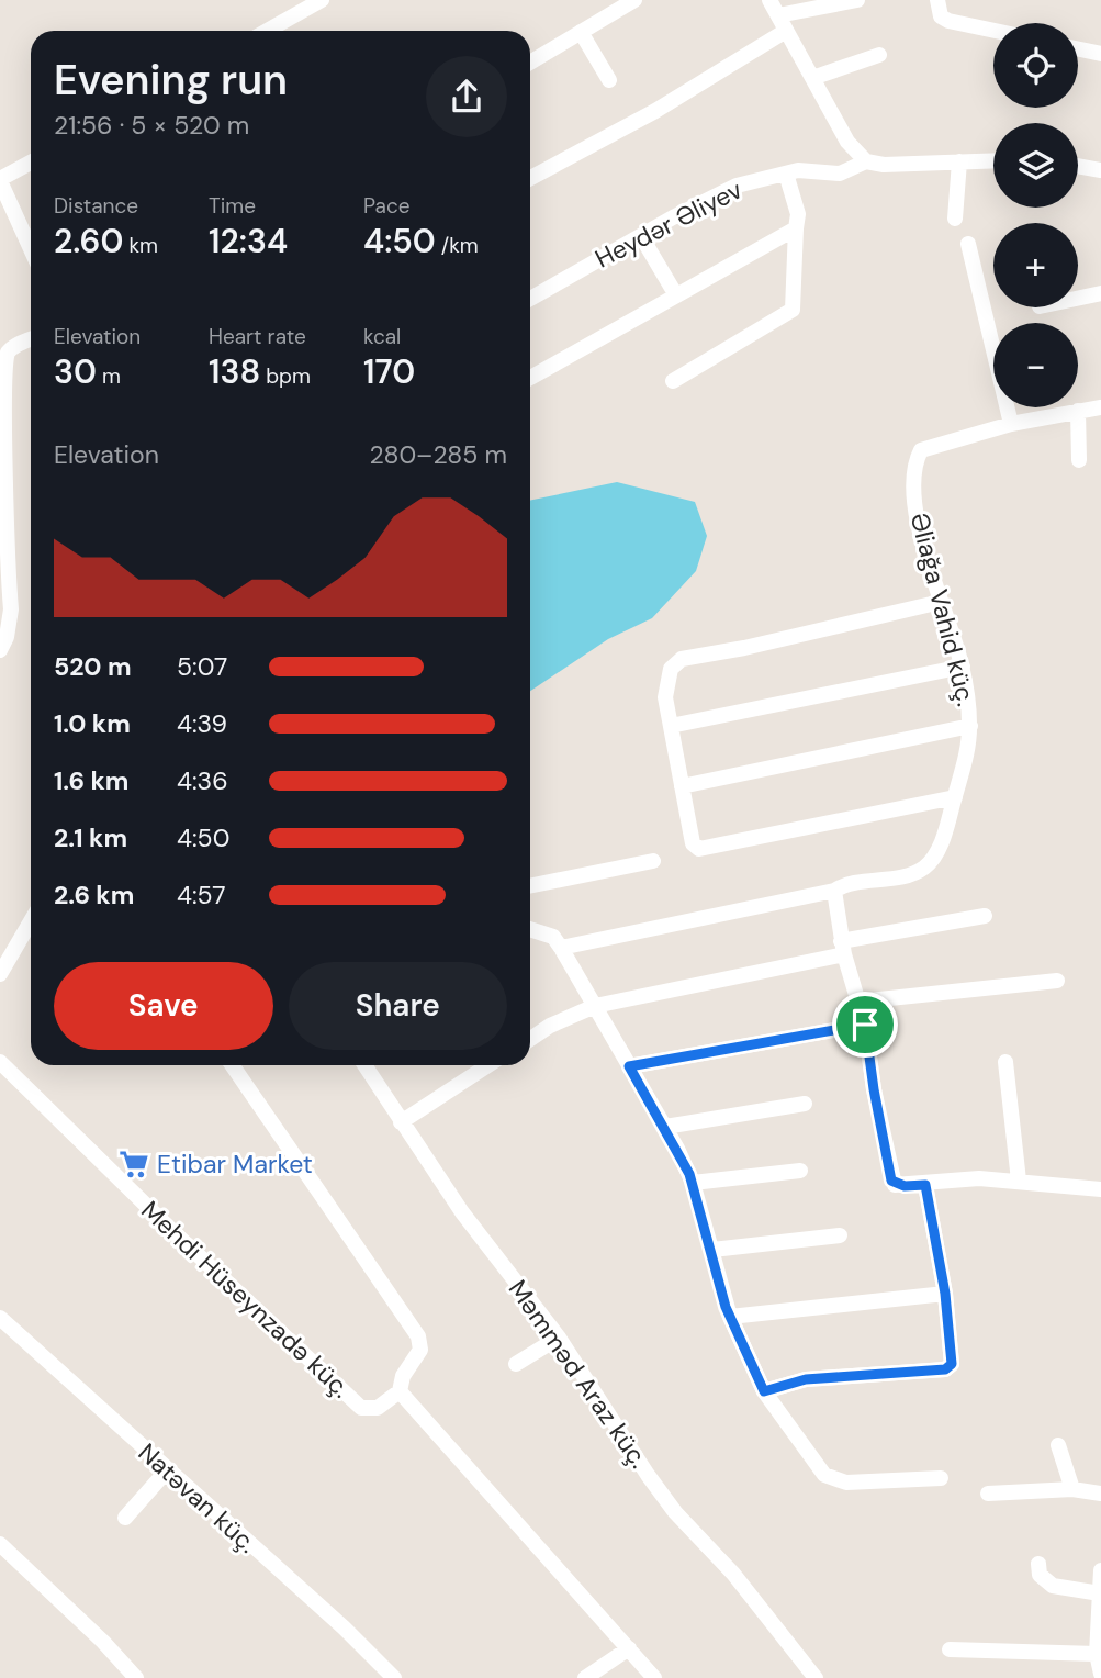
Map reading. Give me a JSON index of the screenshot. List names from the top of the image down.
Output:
{
  "streets": {
    "street": [
      "Heydər Əliyev",
      "Əliağa Vahid küç.",
      "Mehdi Hüseynzadə küç.",
      "Məmməd Araz küç.",
      "Natəvan küç."
    ]
  },
  "places": {
    "supermarket": ["Etibar Market"]
  },
  "page": {
    "map_buttons": ["+", "−"],
    "heading": ["Evening run", "21:56 · 5 × 520 m"],
    "stats": [
      ["Distance", "2.60 km"],
      ["Time", "12:34"],
      ["Pace", "4:50 /km"],
      ["Elevation", "30 m"],
      ["Heart rate", "138 bpm"],
      ["kcal", "170"]
    ],
    "chart": ["Elevation", "280–285 m"],
    "list": [
      {
        "name": "520 m",
        "note": "5:07"
      },
      {
        "name": "1.0 km",
        "note": "4:39"
      },
      {
        "name": "1.6 km",
        "note": "4:36"
      },
      {
        "name": "2.1 km",
        "note": "4:50"
      },
      {
        "name": "2.6 km",
        "note": "4:57"
      }
    ],
    "buttons": ["Save", "Share"]
  }
}
